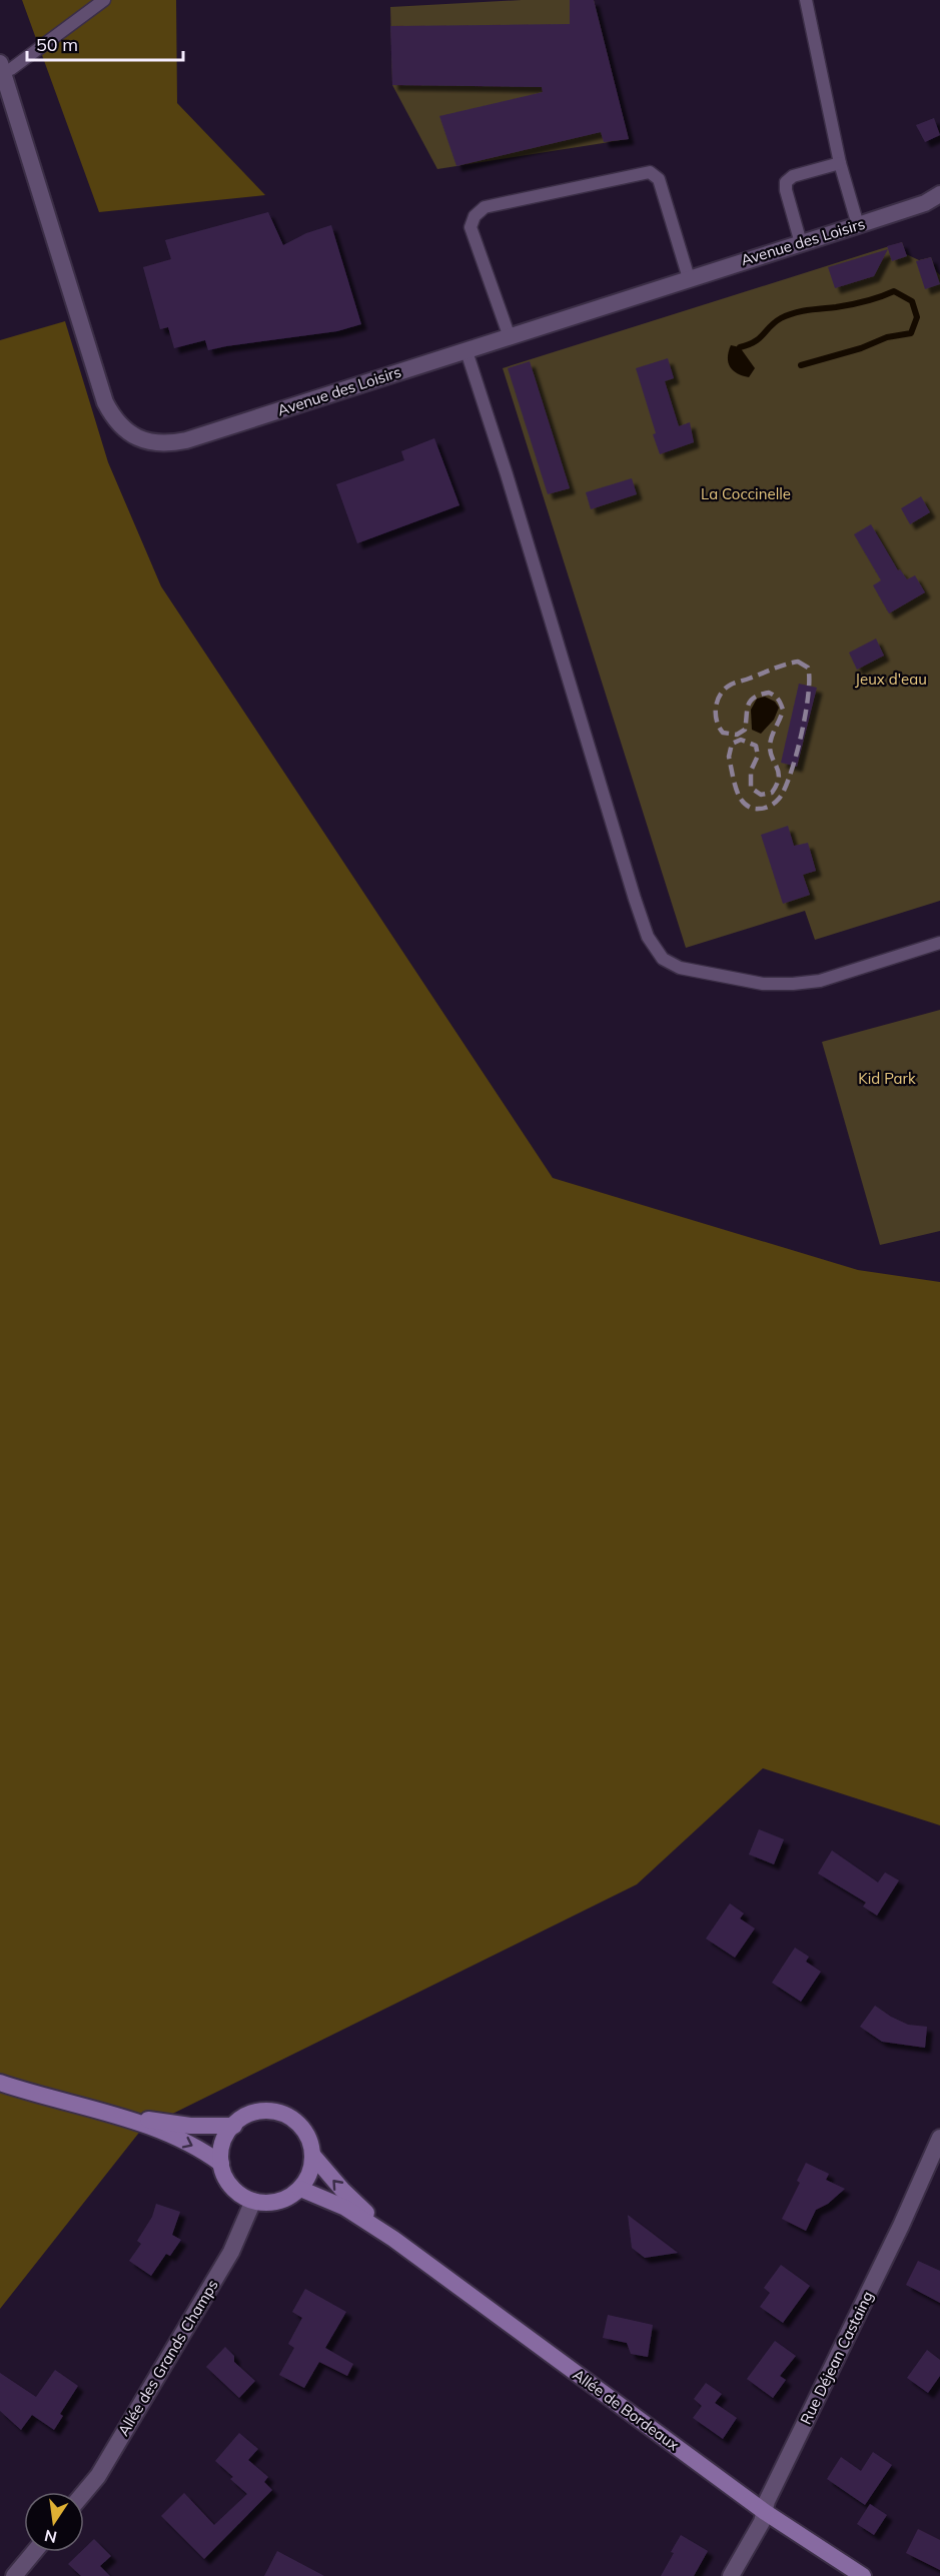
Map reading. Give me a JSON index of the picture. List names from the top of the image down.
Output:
{
  "streets": {
    "main road": ["Allée de Bordeaux"],
    "street": ["Avenue des Loisirs", "Allée des Grands Champs", "Rue Déjean Castaing"]
  },
  "crossings": [
    ["Allée des Grands Champs", "Allée de Bordeaux"],
    ["Rue Déjean Castaing", "Allée de Bordeaux"]
  ],
  "parks": ["La Coccinelle", "Jeux d'eau", "Kid Park"],
  "scale_bar": "50 m",
  "north": "bottom"
}
